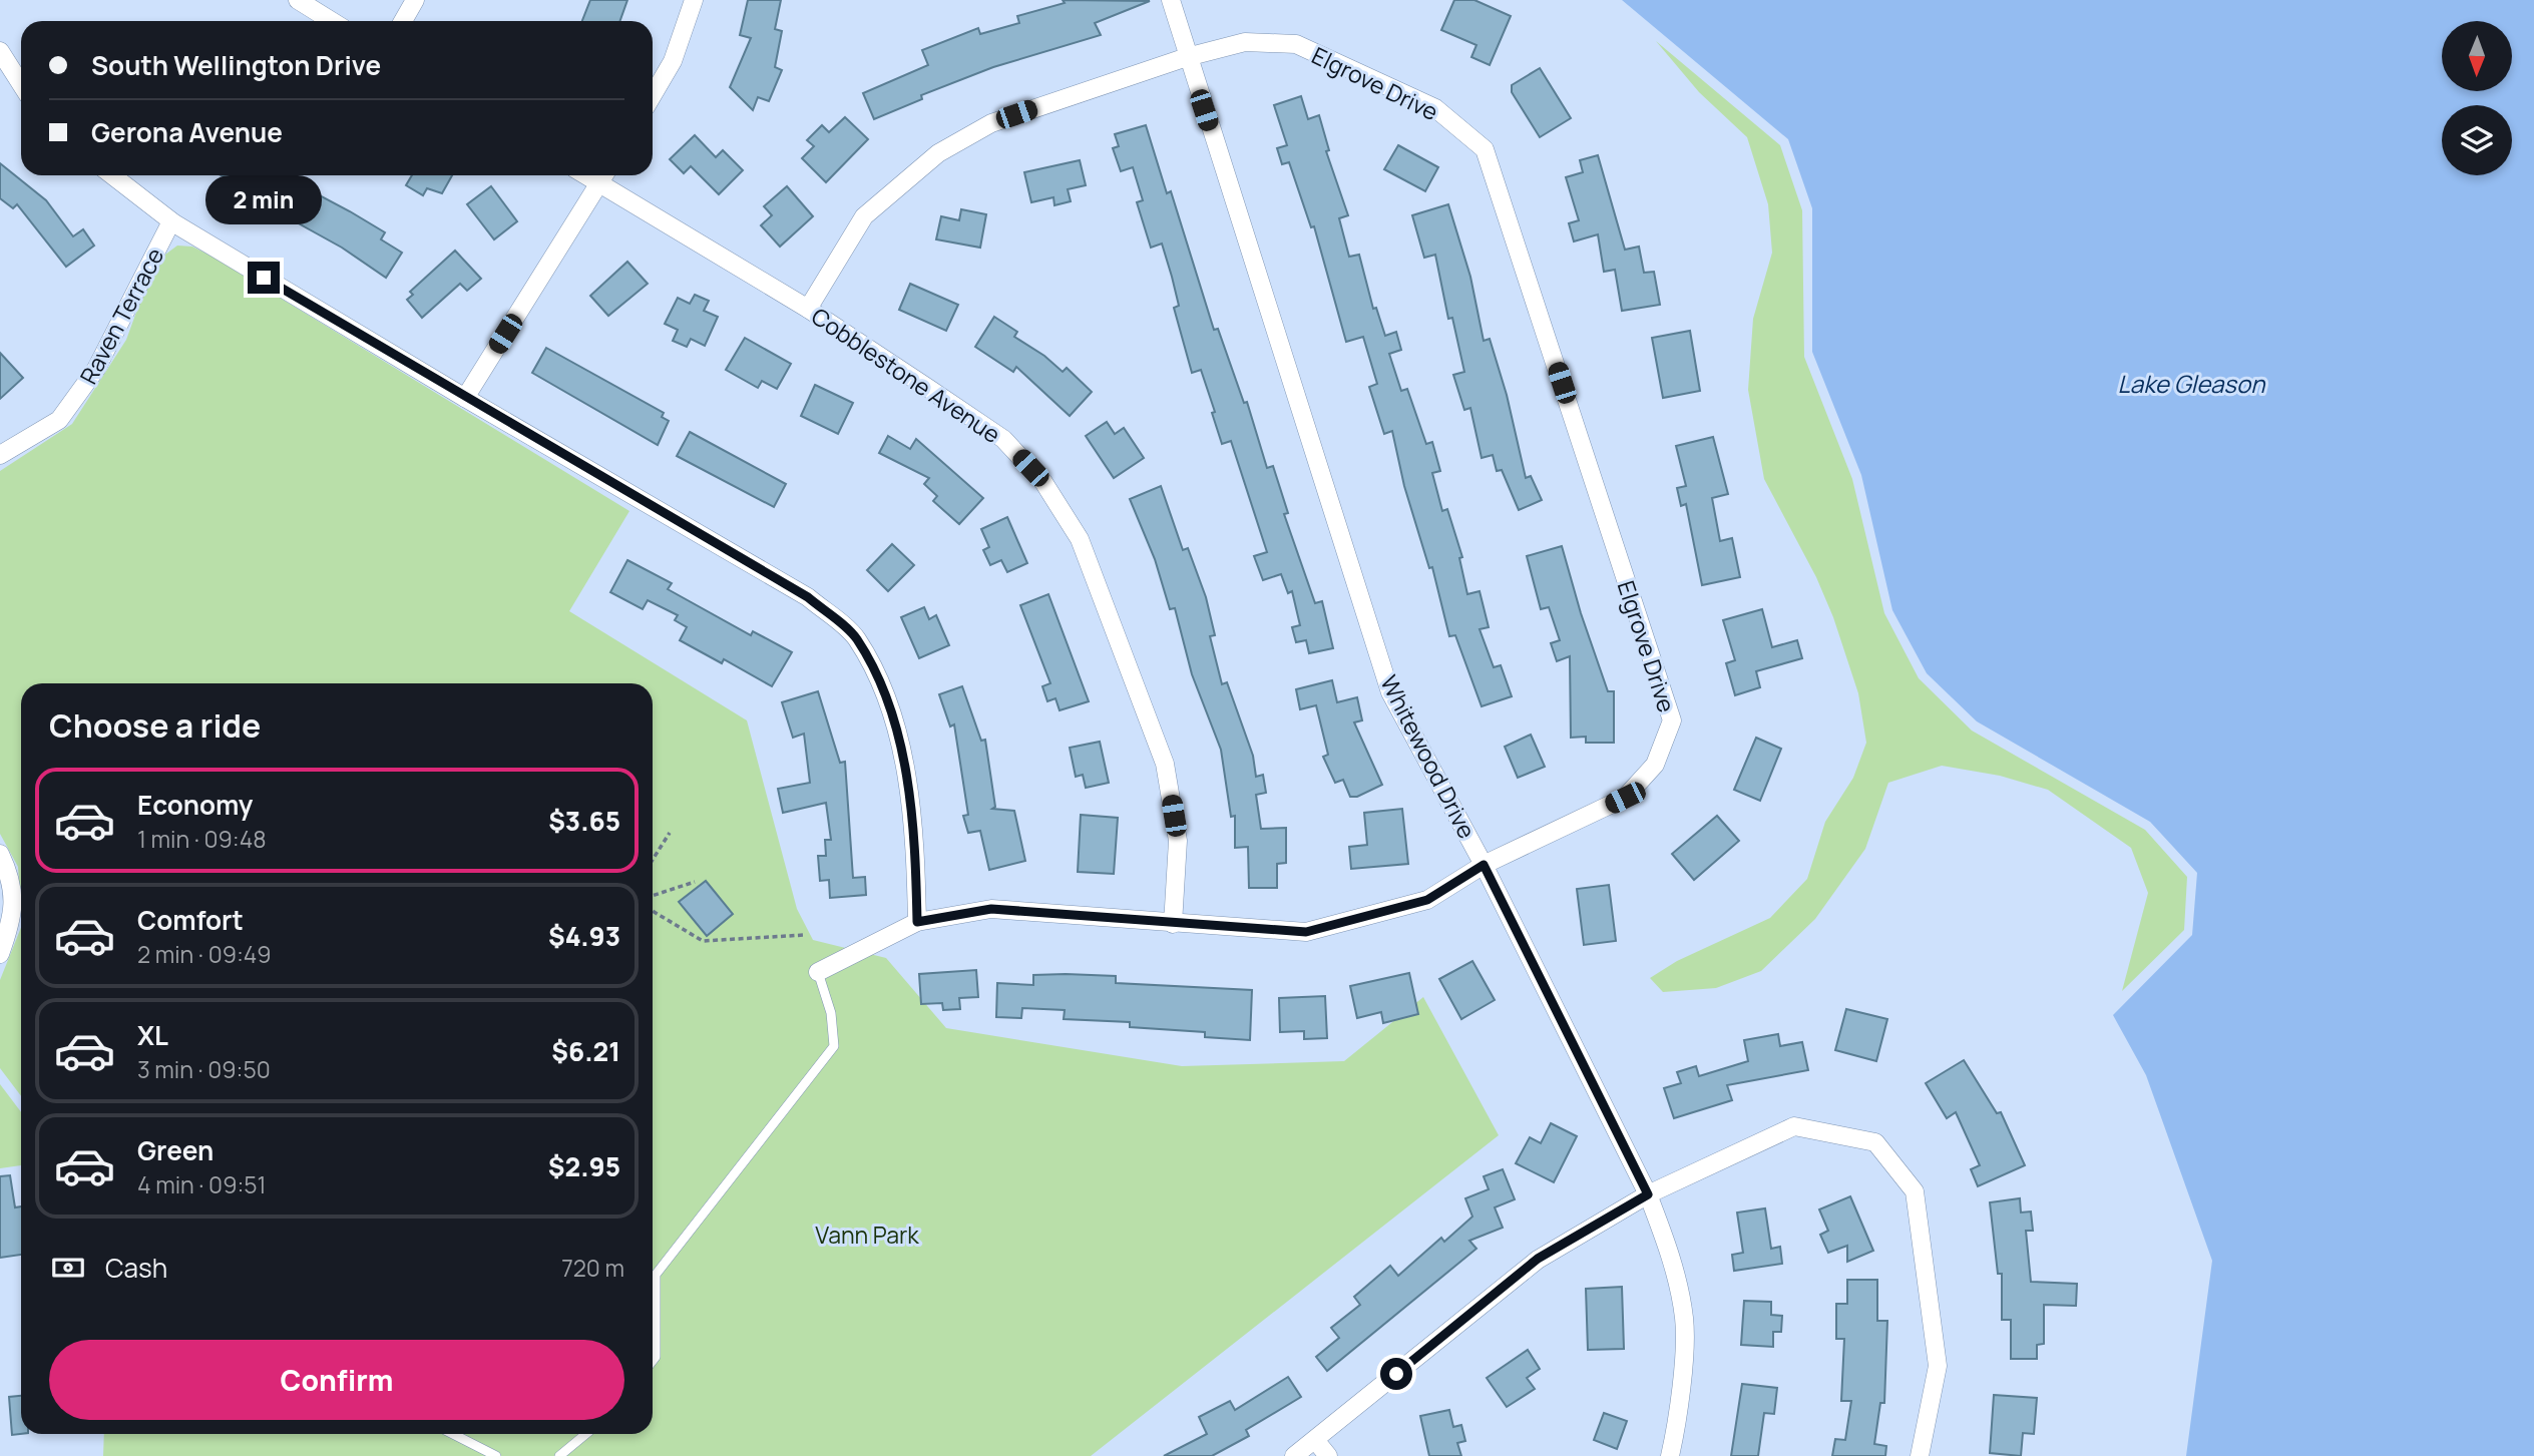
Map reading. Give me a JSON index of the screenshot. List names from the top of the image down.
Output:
{
  "streets": {
    "street": [
      "Elgrove Drive",
      "Raven Terrace",
      "Cobblestone Avenue",
      "Whitewood Drive"
    ]
  },
  "crossings": [
    ["Elgrove Drive", "Cobblestone Avenue"],
    ["Elgrove Drive", "Whitewood Drive"]
  ],
  "water": ["Lake Gleason"],
  "parks": ["Vann Park"],
  "north": "bottom",
  "page": {
    "banner": ["South Wellington Drive", "Gerona Avenue"],
    "bubble": "2 min",
    "heading": "Choose a ride",
    "list": [
      {
        "name": "Economy",
        "note": "1 min · 09:48",
        "value": "$3.65"
      },
      {
        "name": "Comfort",
        "note": "2 min · 09:49",
        "value": "$4.93"
      },
      {
        "name": "XL",
        "note": "3 min · 09:50",
        "value": "$6.21"
      },
      {
        "name": "Green",
        "note": "4 min · 09:51",
        "value": "$2.95"
      }
    ],
    "pay": ["Cash", "720 m"],
    "buttons": "Confirm"
  }
}
